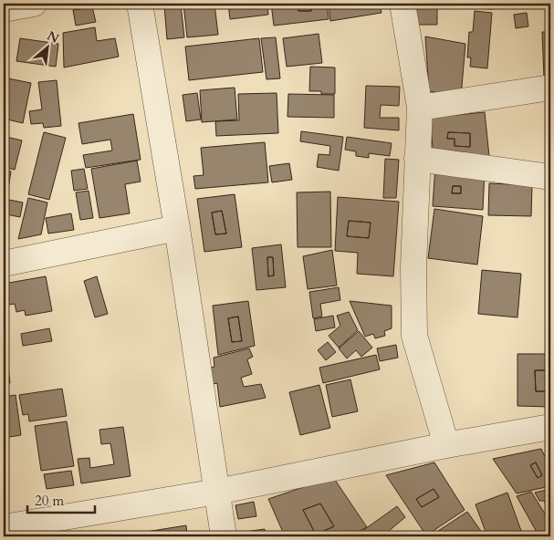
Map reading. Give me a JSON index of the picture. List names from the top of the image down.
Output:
{
  "scale_bar": "20 m",
  "north": "top right"
}
